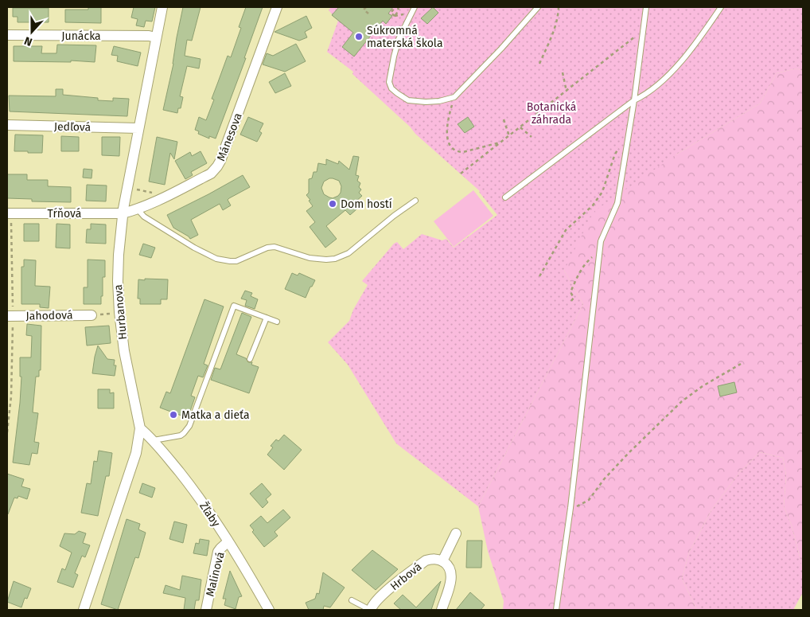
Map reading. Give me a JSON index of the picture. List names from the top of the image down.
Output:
{
  "streets": {
    "street": [
      "Junácka",
      "Jedľová",
      "Mánesova",
      "Tŕňová",
      "Hurbanova",
      "Jahodová",
      "Žľaby",
      "Malinová",
      "Hrbová"
    ]
  },
  "crossings": [
    ["Junácka", "Hurbanova"],
    ["Jedľová", "Hurbanova"],
    ["Mánesova", "Tŕňová"],
    ["Mánesova", "Hurbanova"],
    ["Tŕňová", "Hurbanova"],
    ["Hurbanova", "Žľaby"],
    ["Žľaby", "Malinová"]
  ],
  "parks": ["Botanická záhrada"],
  "places": ["Súkromná materská škola", "Dom hostí", "Matka a dieťa"],
  "north": "bottom"
}
